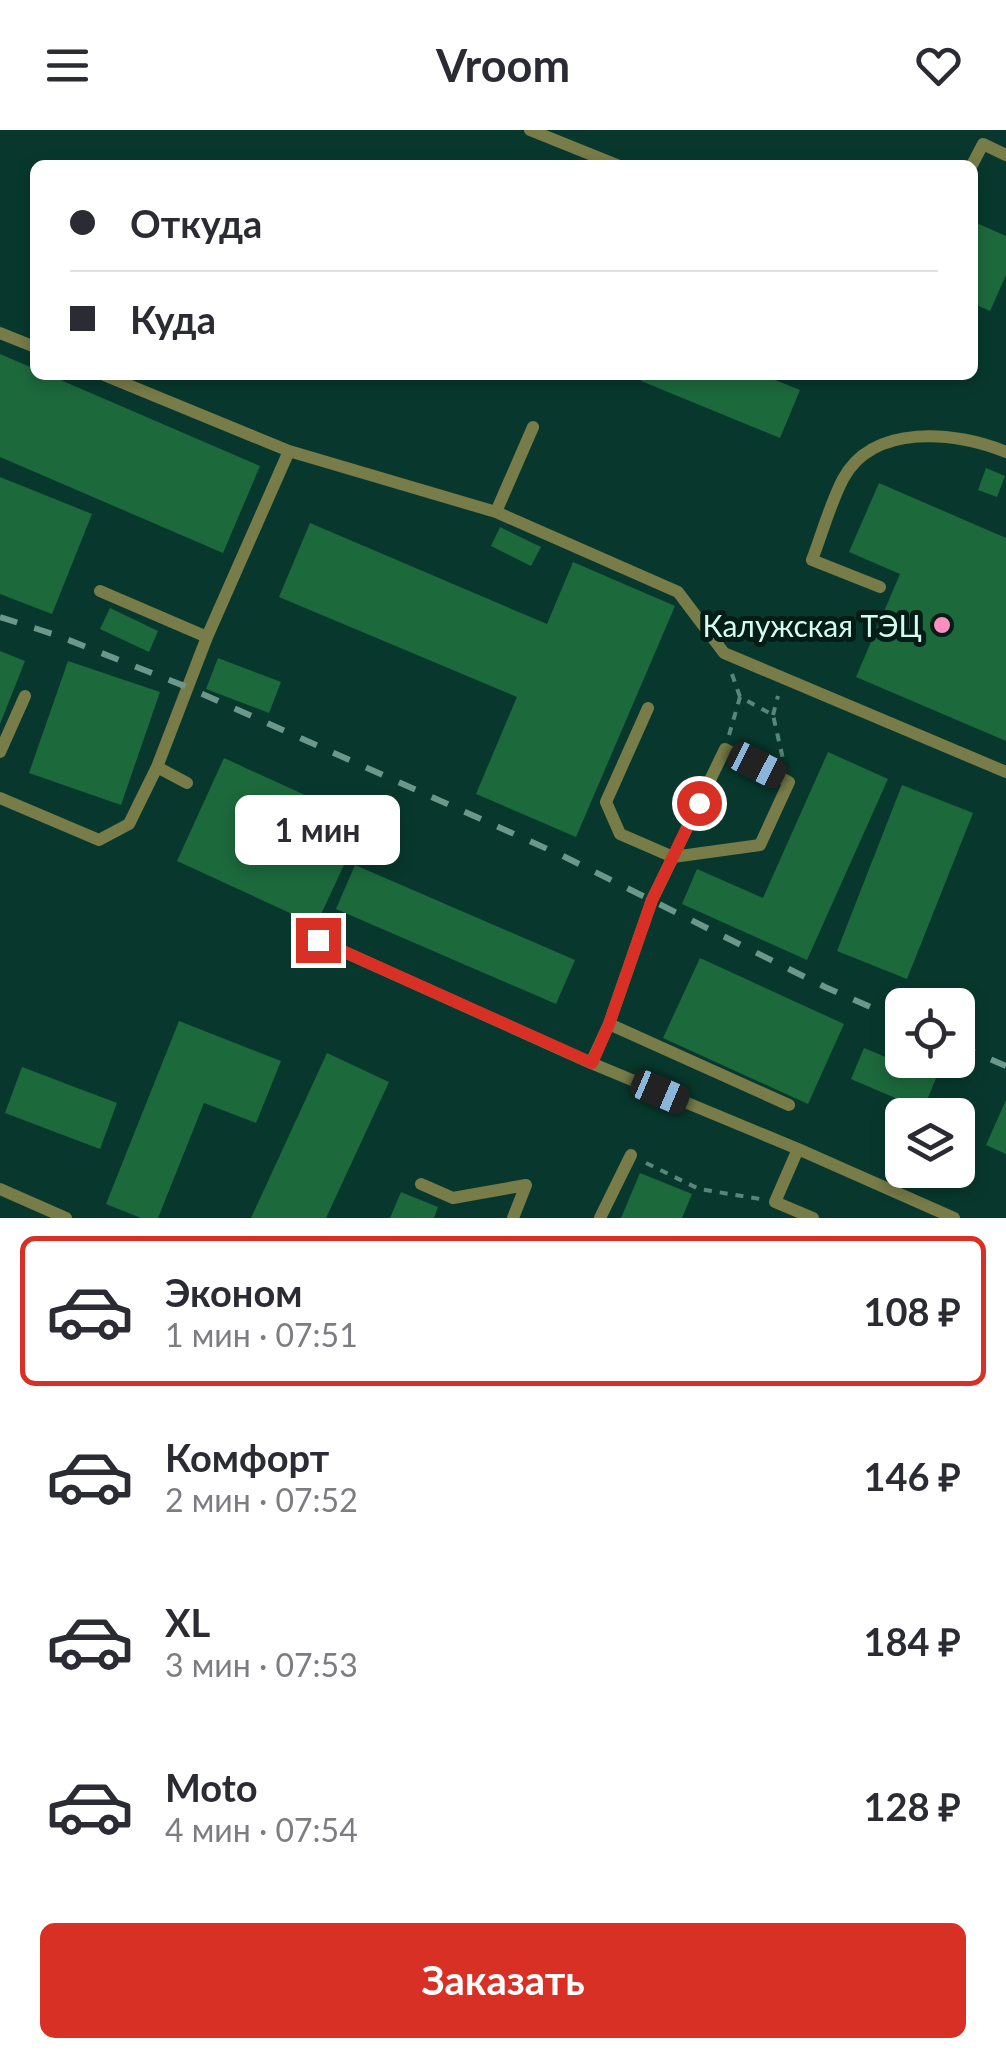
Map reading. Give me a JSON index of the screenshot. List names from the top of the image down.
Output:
{
  "places": ["Калужская ТЭЦ"],
  "page": {
    "header": "Vroom",
    "banner": ["Откуда", "Куда"],
    "bubble": "1 мин",
    "list": [
      {
        "name": "Эконом",
        "note": "1 мин · 07:51",
        "value": "108 ₽"
      },
      {
        "name": "Комфорт",
        "note": "2 мин · 07:52",
        "value": "146 ₽"
      },
      {
        "name": "XL",
        "note": "3 мин · 07:53",
        "value": "184 ₽"
      },
      {
        "name": "Moto",
        "note": "4 мин · 07:54",
        "value": "128 ₽"
      }
    ],
    "buttons": "Заказать"
  }
}
